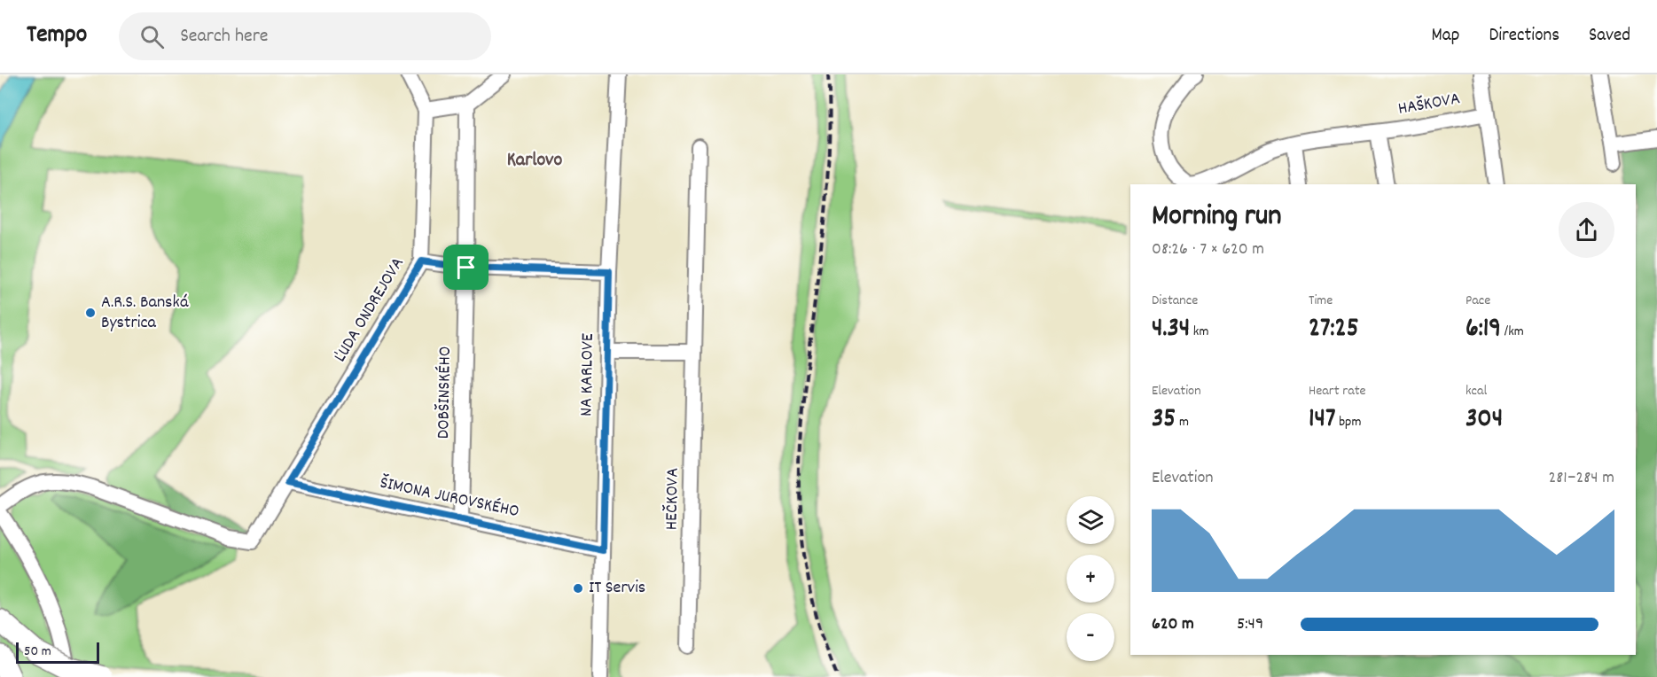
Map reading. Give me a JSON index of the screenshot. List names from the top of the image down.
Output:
{
  "streets": {
    "street": [
      "HAŠKOVA",
      "ĽUDA ONDREJOVA",
      "NA KARLOVE",
      "DOBŠINSKÉHO",
      "ŠIMONA JUROVSKÉHO",
      "HEČKOVA"
    ]
  },
  "crossings": [
    ["ĽUDA ONDREJOVA", "ŠIMONA JUROVSKÉHO"],
    ["NA KARLOVE", "ŠIMONA JUROVSKÉHO"],
    ["DOBŠINSKÉHO", "ŠIMONA JUROVSKÉHO"]
  ],
  "districts": ["Karlovo"],
  "places": ["A.R.S. Banská Bystrica", "IT Servis"],
  "scale_bar": "50 m",
  "page": {
    "header": "Tempo",
    "search": "Search here",
    "nav": ["Map", "Directions", "Saved"],
    "heading": ["Morning run", "08:26 · 7 × 620 m"],
    "stats": [
      ["Distance", "4.34 km"],
      ["Time", "27:25"],
      ["Pace", "6:19 /km"],
      ["Elevation", "35 m"],
      ["Heart rate", "147 bpm"],
      ["kcal", "304"]
    ],
    "chart": ["Elevation", "281–284 m"],
    "map_buttons": ["+", "−"],
    "list": [
      {
        "name": "620 m",
        "note": "5:49"
      }
    ],
    "scale": "50 m"
  }
}
